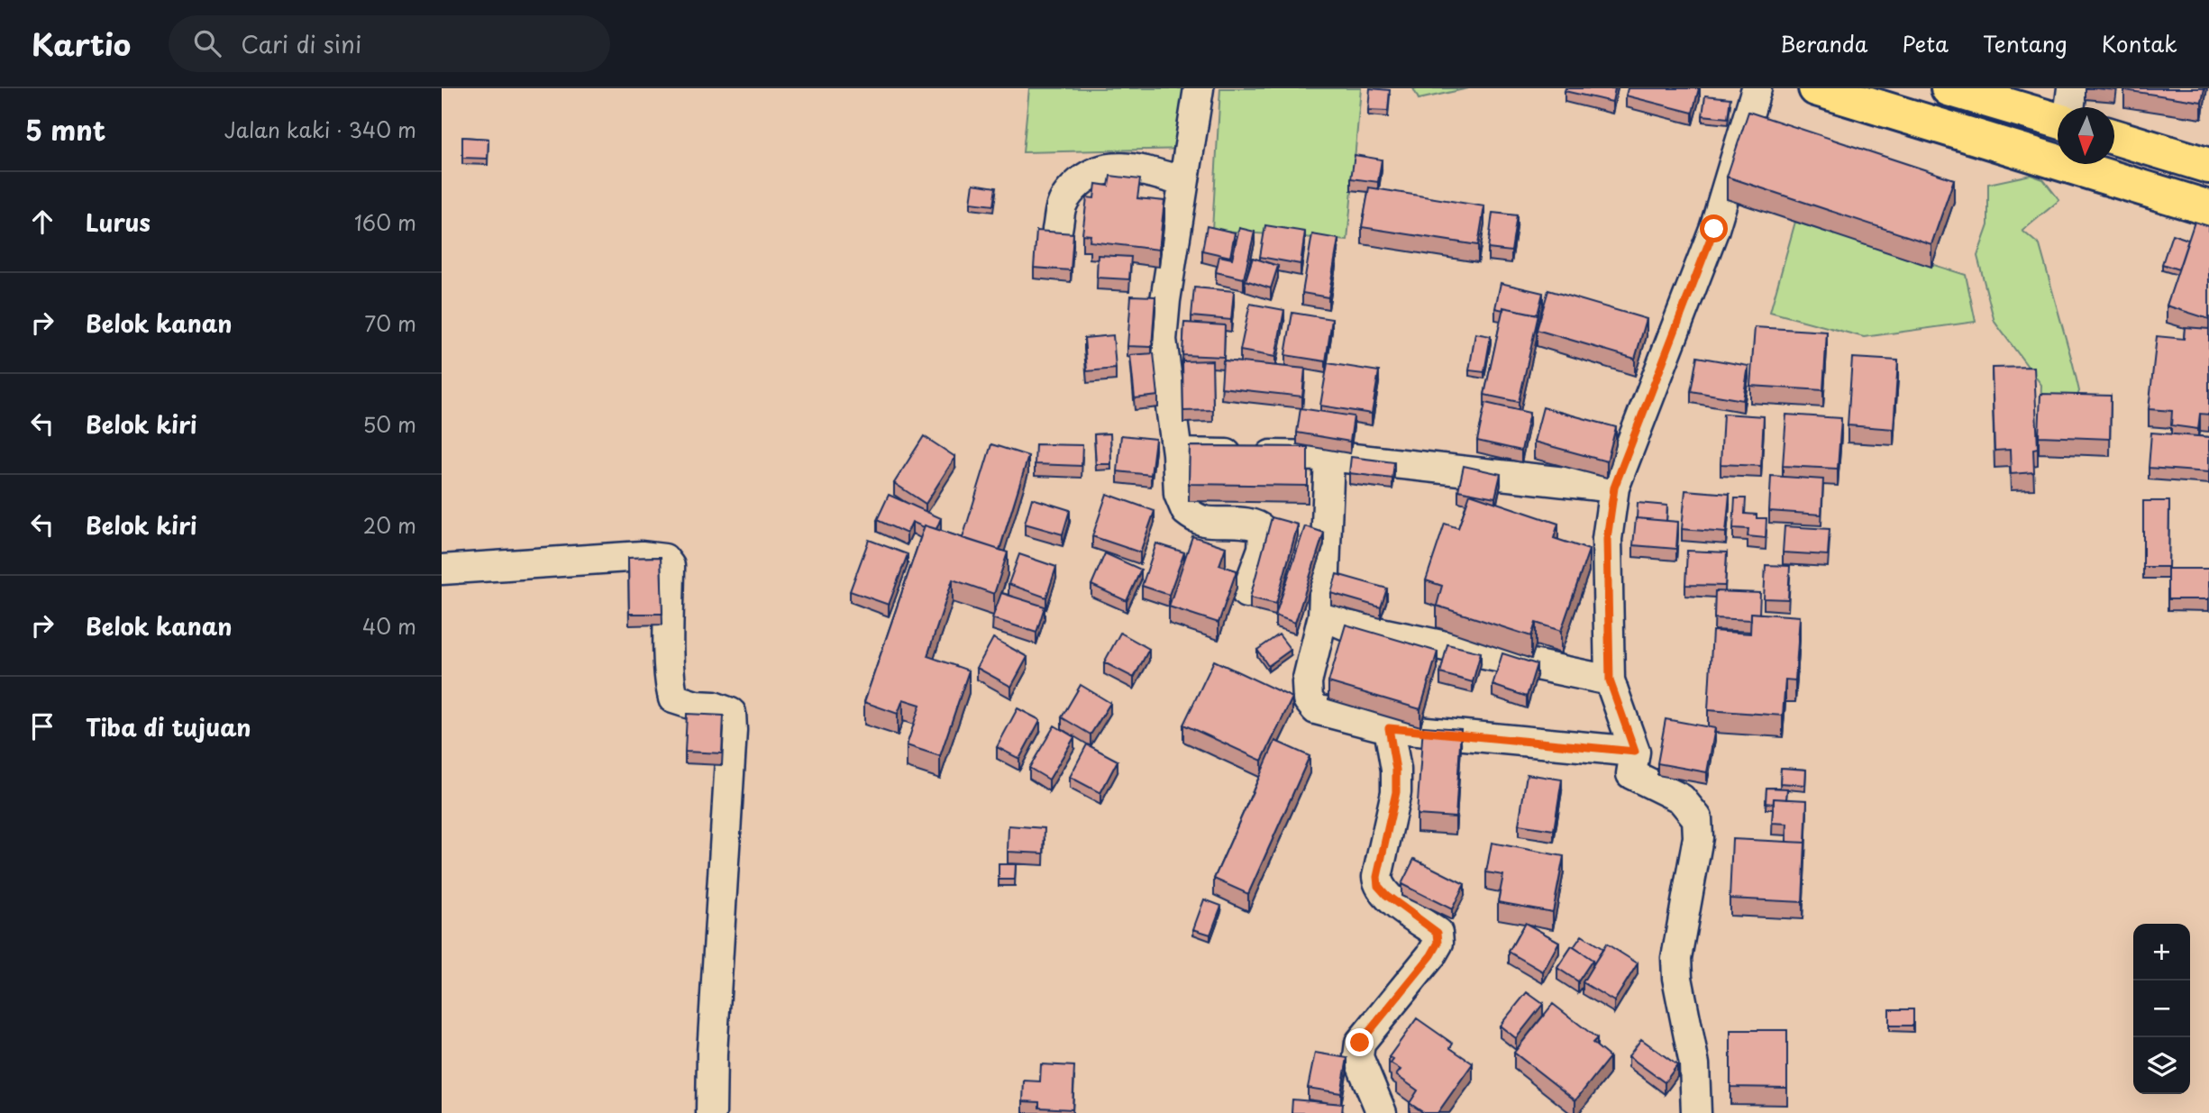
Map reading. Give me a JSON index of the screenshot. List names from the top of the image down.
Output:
{
  "north": "bottom",
  "page": {
    "header": "Kartio",
    "search": "Cari di sini",
    "nav": [
      "Beranda",
      "Peta",
      "Tentang",
      "Kontak"
    ],
    "heading": ["5 mnt", "Jalan kaki · 340 m"],
    "list": [
      ["Lurus", "160 m"],
      ["Belok kanan", "70 m"],
      ["Belok kiri", "50 m"],
      ["Belok kiri", "20 m"],
      ["Belok kanan", "40 m"],
      "Tiba di tujuan"
    ],
    "map_buttons": ["+", "−"]
  }
}
